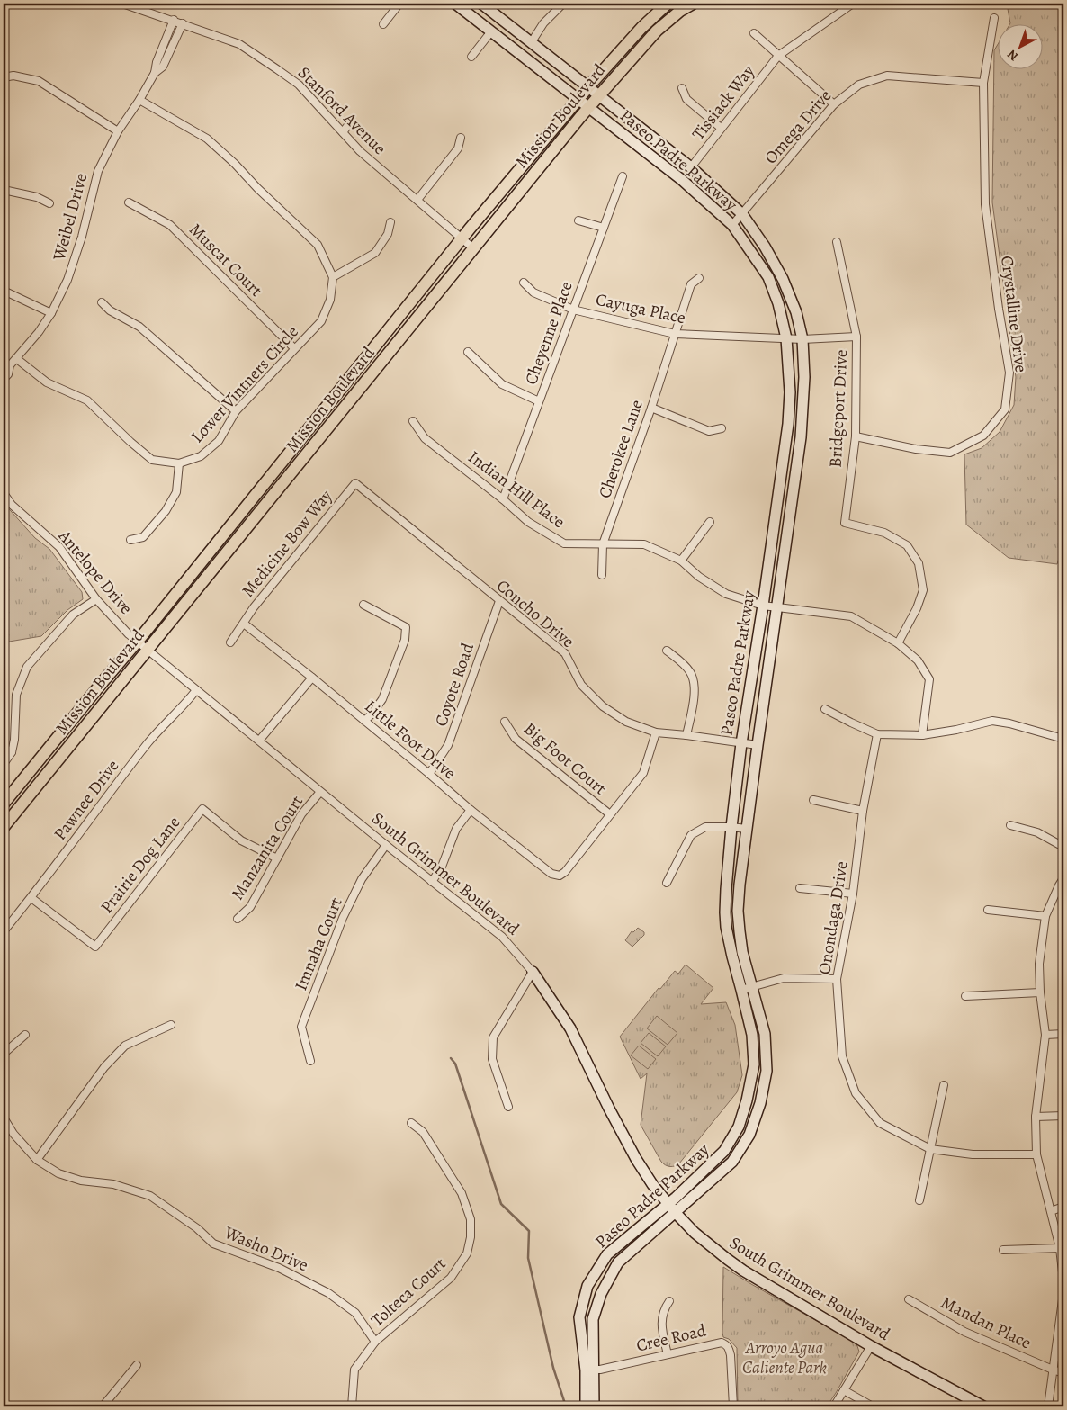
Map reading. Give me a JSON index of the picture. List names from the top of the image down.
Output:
{
  "streets": {
    "main road": ["Mission Boulevard", "Paseo Padre Parkway", "South Grimmer Boulevard"],
    "street": [
      "Tissiack Way",
      "Stanford Avenue",
      "Omega Drive",
      "Weibel Drive",
      "Muscat Court",
      "Cayuga Place",
      "Crystalline Drive",
      "Cheyenne Place",
      "Lower Vintners Circle",
      "Bridgeport Drive",
      "Cherokee Lane",
      "Indian Hill Place",
      "Medicine Bow Way",
      "Antelope Drive",
      "Concho Drive",
      "Coyote Road",
      "Little Foot Drive",
      "Big Foot Court",
      "Pawnee Drive",
      "Manzanita Court",
      "Prairie Dog Lane",
      "Onondaga Drive",
      "Imnaha Court",
      "Washo Drive",
      "Tolteca Court",
      "Mandan Place",
      "Cree Road"
    ]
  },
  "crossings": [
    ["Tissiack Way", "Paseo Padre Parkway"],
    ["Stanford Avenue", "Mission Boulevard"],
    ["Stanford Avenue", "Weibel Drive"],
    ["Mission Boulevard", "Paseo Padre Parkway"],
    ["Mission Boulevard", "Antelope Drive"],
    ["Mission Boulevard", "South Grimmer Boulevard"],
    ["Omega Drive", "Paseo Padre Parkway"],
    ["Omega Drive", "Crystalline Drive"],
    ["Paseo Padre Parkway", "Cayuga Place"],
    ["Paseo Padre Parkway", "Indian Hill Place"],
    ["Paseo Padre Parkway", "Concho Drive"],
    ["Paseo Padre Parkway", "South Grimmer Boulevard"],
    ["Paseo Padre Parkway", "Cree Road"],
    ["Weibel Drive", "Lower Vintners Circle"],
    ["Muscat Court", "Lower Vintners Circle"],
    ["Cayuga Place", "Cheyenne Place"],
    ["Cayuga Place", "Bridgeport Drive"],
    ["Cayuga Place", "Cherokee Lane"],
    ["Crystalline Drive", "Bridgeport Drive"],
    ["Cheyenne Place", "Indian Hill Place"],
    ["Bridgeport Drive", "Indian Hill Place"],
    ["Cherokee Lane", "Indian Hill Place"],
    ["Medicine Bow Way", "Concho Drive"],
    ["Medicine Bow Way", "Little Foot Drive"],
    ["Antelope Drive", "South Grimmer Boulevard"],
    ["Concho Drive", "Coyote Road"],
    ["Coyote Road", "Little Foot Drive"],
    ["Little Foot Drive", "Big Foot Court"],
    ["Pawnee Drive", "Prairie Dog Lane"],
    ["Pawnee Drive", "South Grimmer Boulevard"],
    ["Manzanita Court", "Prairie Dog Lane"],
    ["Manzanita Court", "South Grimmer Boulevard"],
    ["South Grimmer Boulevard", "Imnaha Court"],
    ["Washo Drive", "Tolteca Court"]
  ],
  "parks": ["Arroyo Agua Caliente Park"],
  "north": "bottom left"
}
